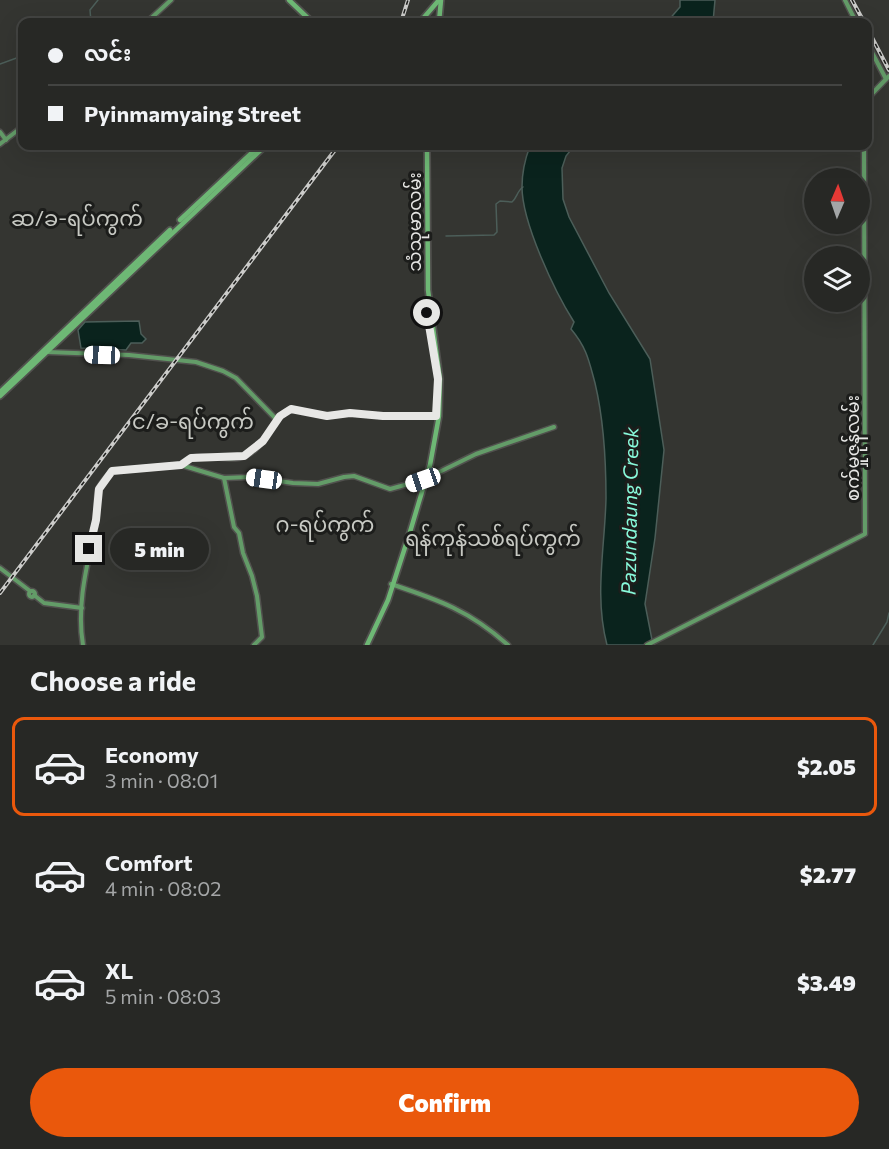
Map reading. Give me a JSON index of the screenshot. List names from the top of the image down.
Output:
{
  "streets": {
    "main road": ["သံသုမာလမ်း"],
    "street": ["စက်မှုဇုန်လမ်း"]
  },
  "districts": [
    "ဆ/ခ-ရပ်ကွက်",
    "င/ခ-ရပ်ကွက်",
    "ဂ-ရပ်ကွက်",
    "ရန်ကုန်သစ်ရပ်ကွက်"
  ],
  "water": ["Pazundaung Creek"],
  "north": "top",
  "page": {
    "banner": ["လင်း", "Pyinmamyaing Street"],
    "bubble": "5 min",
    "heading": "Choose a ride",
    "list": [
      {
        "name": "Economy",
        "note": "3 min · 08:01",
        "value": "$2.05"
      },
      {
        "name": "Comfort",
        "note": "4 min · 08:02",
        "value": "$2.77"
      },
      {
        "name": "XL",
        "note": "5 min · 08:03",
        "value": "$3.49"
      }
    ],
    "buttons": "Confirm"
  }
}
